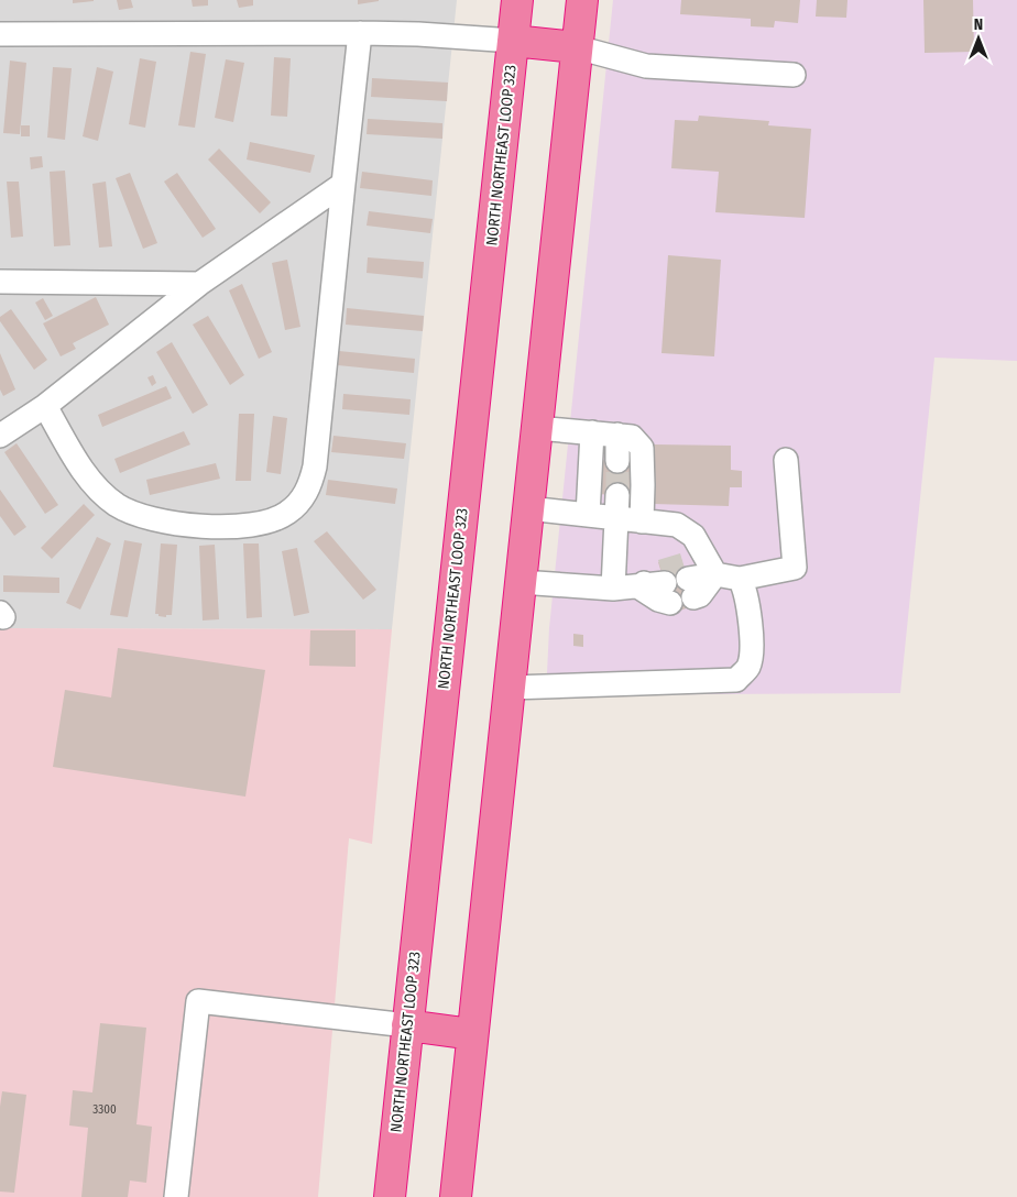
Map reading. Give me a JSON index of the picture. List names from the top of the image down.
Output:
{
  "streets": {
    "highway": ["NORTH NORTHEAST LOOP 323"]
  },
  "house_numbers": ["3300"],
  "north": "top"
}
